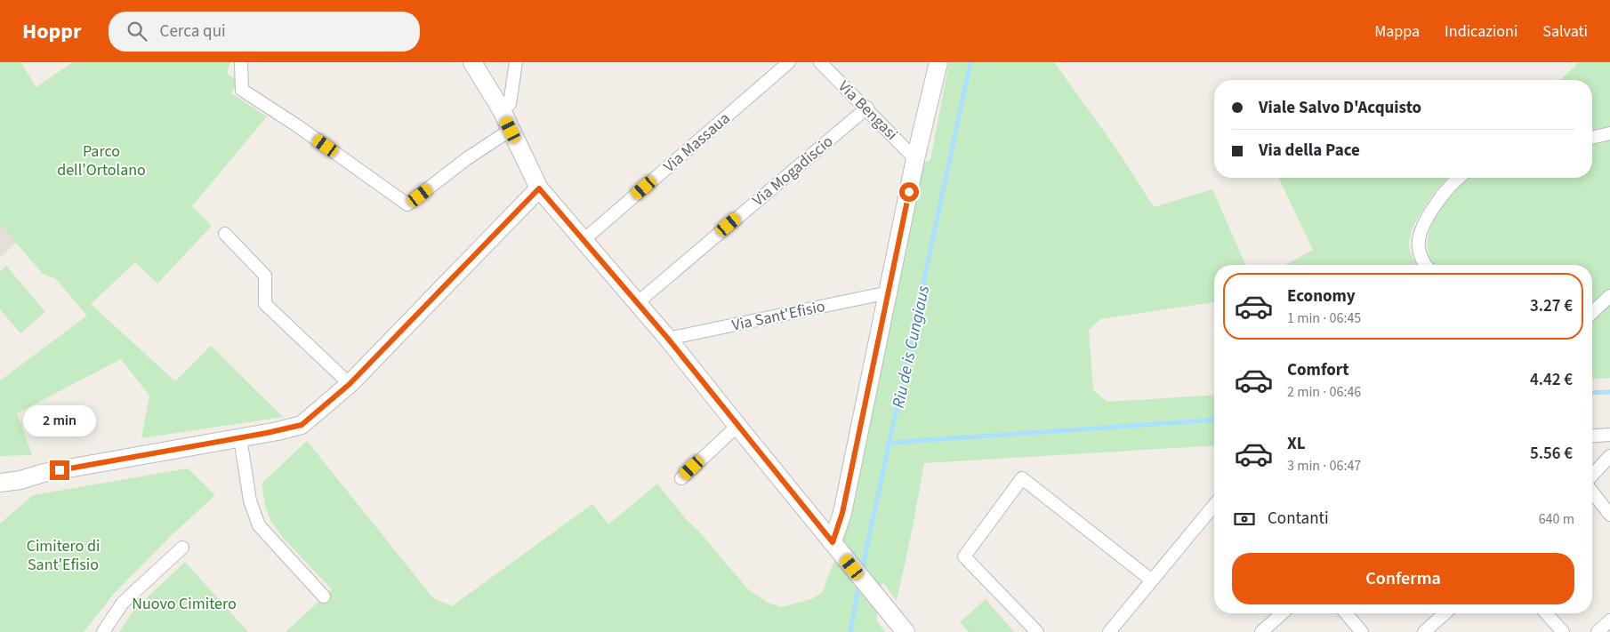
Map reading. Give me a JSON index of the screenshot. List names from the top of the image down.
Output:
{
  "streets": {
    "street": [
      "Via Bengasi",
      "Via Massaua",
      "Via Mogadiscio",
      "Via Sant'Efisio"
    ]
  },
  "crossings": [
    ["Via Bengasi", "Via Mogadiscio"]
  ],
  "water": ["Riu de is Cungiaus"],
  "parks": ["Parco dell'Ortolano", "Cimitero di Sant'Efisio", "Nuovo Cimitero"],
  "page": {
    "header": "Hoppr",
    "search": "Cerca qui",
    "nav": ["Mappa", "Indicazioni", "Salvati"],
    "banner": ["Viale Salvo D'Acquisto", "Via della Pace"],
    "list": [
      {
        "name": "Economy",
        "note": "1 min · 06:45",
        "value": "3.27 €"
      },
      {
        "name": "Comfort",
        "note": "2 min · 06:46",
        "value": "4.42 €"
      },
      {
        "name": "XL",
        "note": "3 min · 06:47",
        "value": "5.56 €"
      }
    ],
    "bubble": "2 min",
    "pay": ["Contanti", "640 m"],
    "buttons": "Conferma"
  }
}
